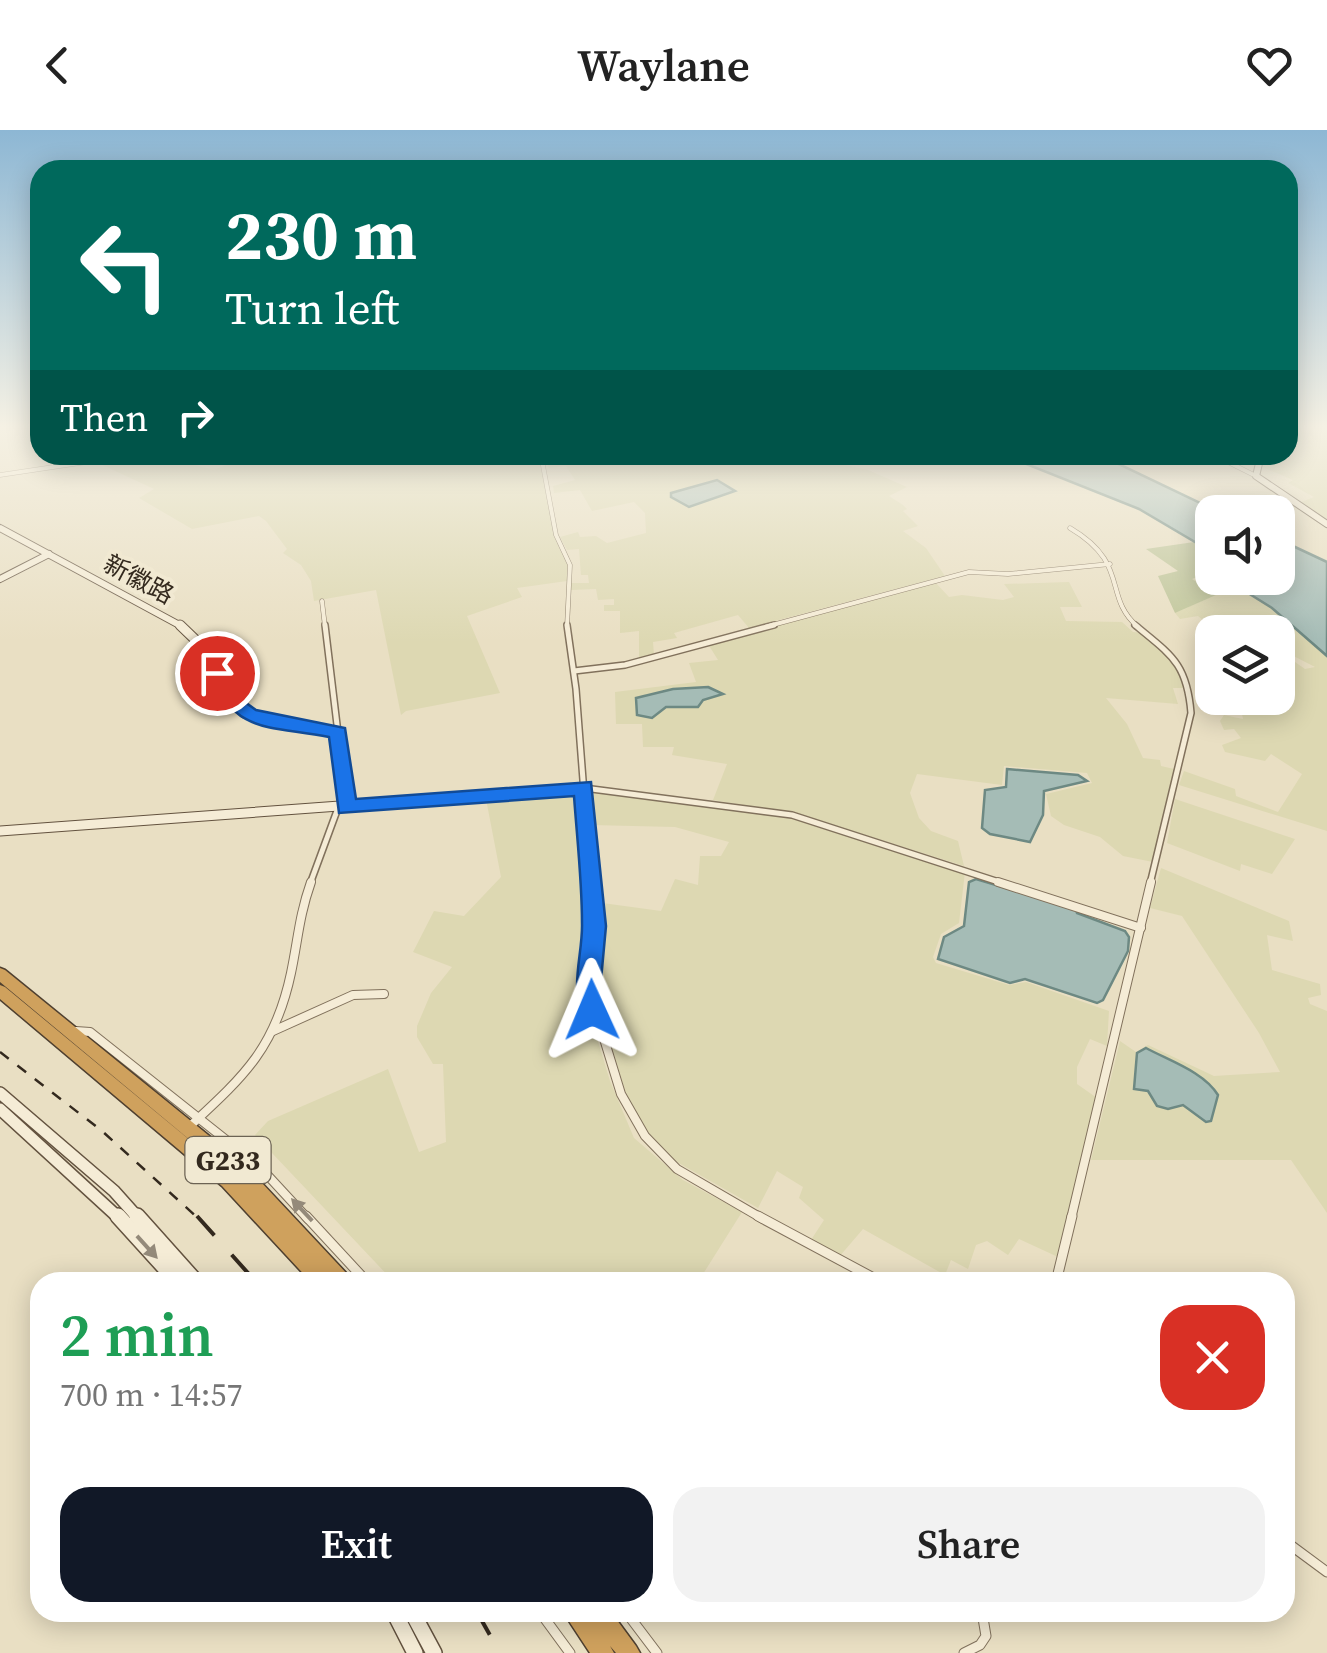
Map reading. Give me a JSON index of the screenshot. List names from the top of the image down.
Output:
{
  "streets": {
    "highway": ["G233"],
    "street": ["新徽路"]
  },
  "page": {
    "header": "Waylane",
    "turn": ["230 m", "Turn left"],
    "then": "Then",
    "heading": ["2 min", "700 m · 14:57"],
    "buttons": ["Exit", "Share"]
  }
}
